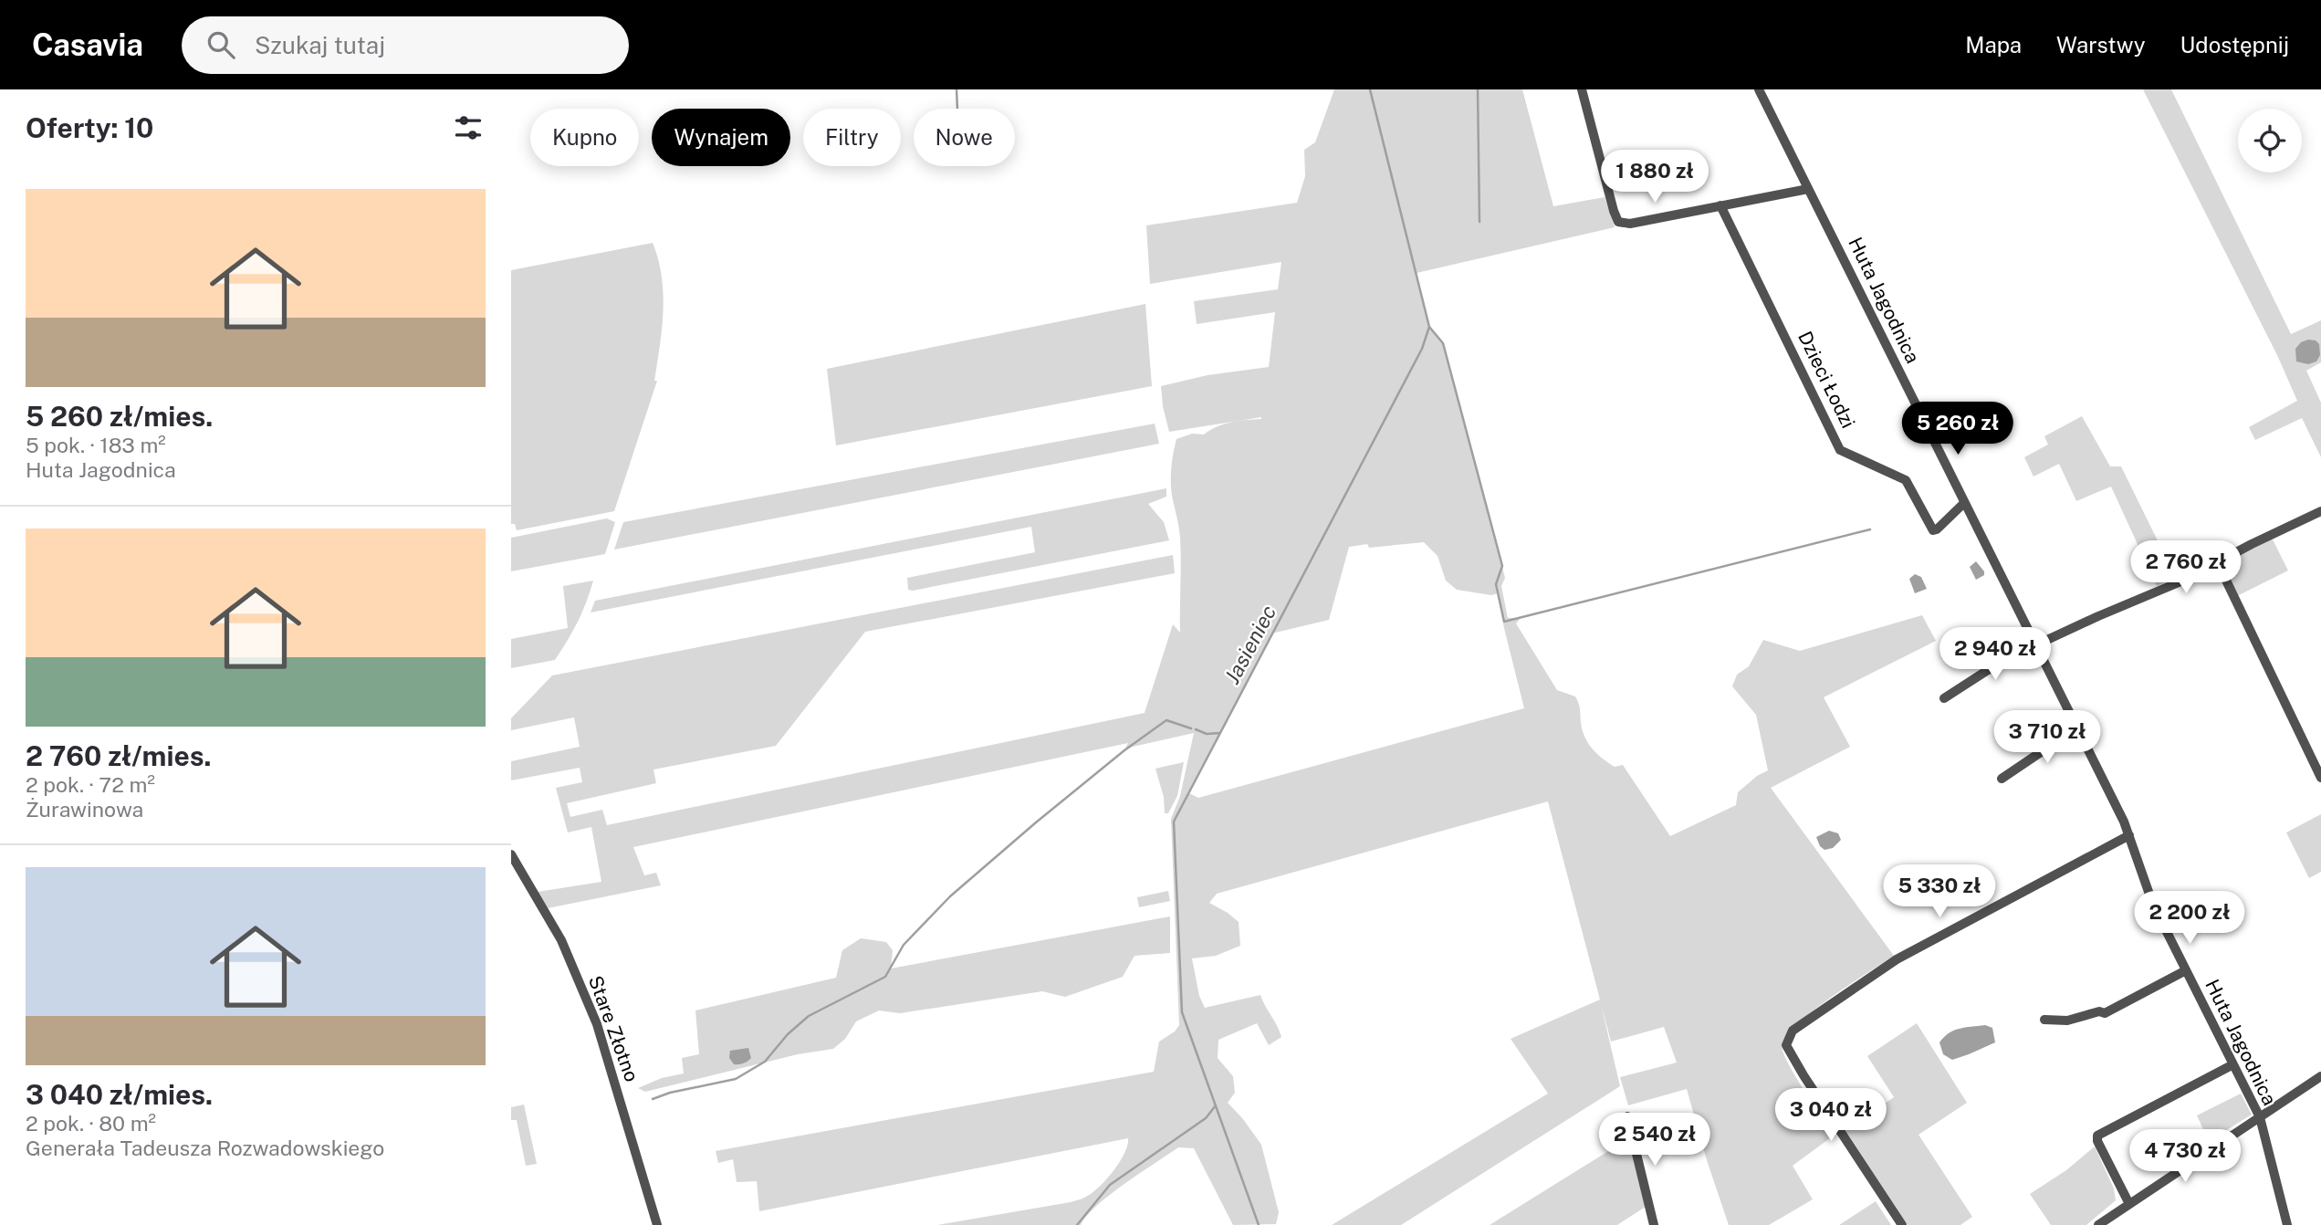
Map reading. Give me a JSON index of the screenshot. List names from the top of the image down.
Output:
{
  "streets": {
    "street": ["Huta Jagodnica", "Dzieci Łodzi", "Stare Złotno"]
  },
  "crossings": [
    ["Huta Jagodnica", "Dzieci Łodzi"]
  ],
  "water": ["Jasieniec"],
  "page": {
    "header": "Casavia",
    "search": "Szukaj tutaj",
    "nav": ["Mapa", "Warstwy", "Udostępnij"],
    "heading": "Oferty: 10",
    "chip": [
      "Kupno",
      "Wynajem",
      "Filtry",
      "Nowe"
    ],
    "price": [
      "1 880 zł",
      "5 260 zł",
      "2 760 zł",
      "2 940 zł",
      "3 710 zł",
      "5 330 zł",
      "2 200 zł",
      "3 040 zł",
      "2 540 zł",
      "4 730 zł"
    ],
    "list": [
      {
        "name": "5 260 zł/mies.",
        "note": "5 pok. · 183 m² · Huta Jagodnica"
      },
      {
        "name": "2 760 zł/mies.",
        "note": "2 pok. · 72 m² · Żurawinowa"
      },
      {
        "name": "3 040 zł/mies.",
        "note": "2 pok. · 80 m² · Generała Tadeusza Rozwadowskiego"
      }
    ]
  }
}
